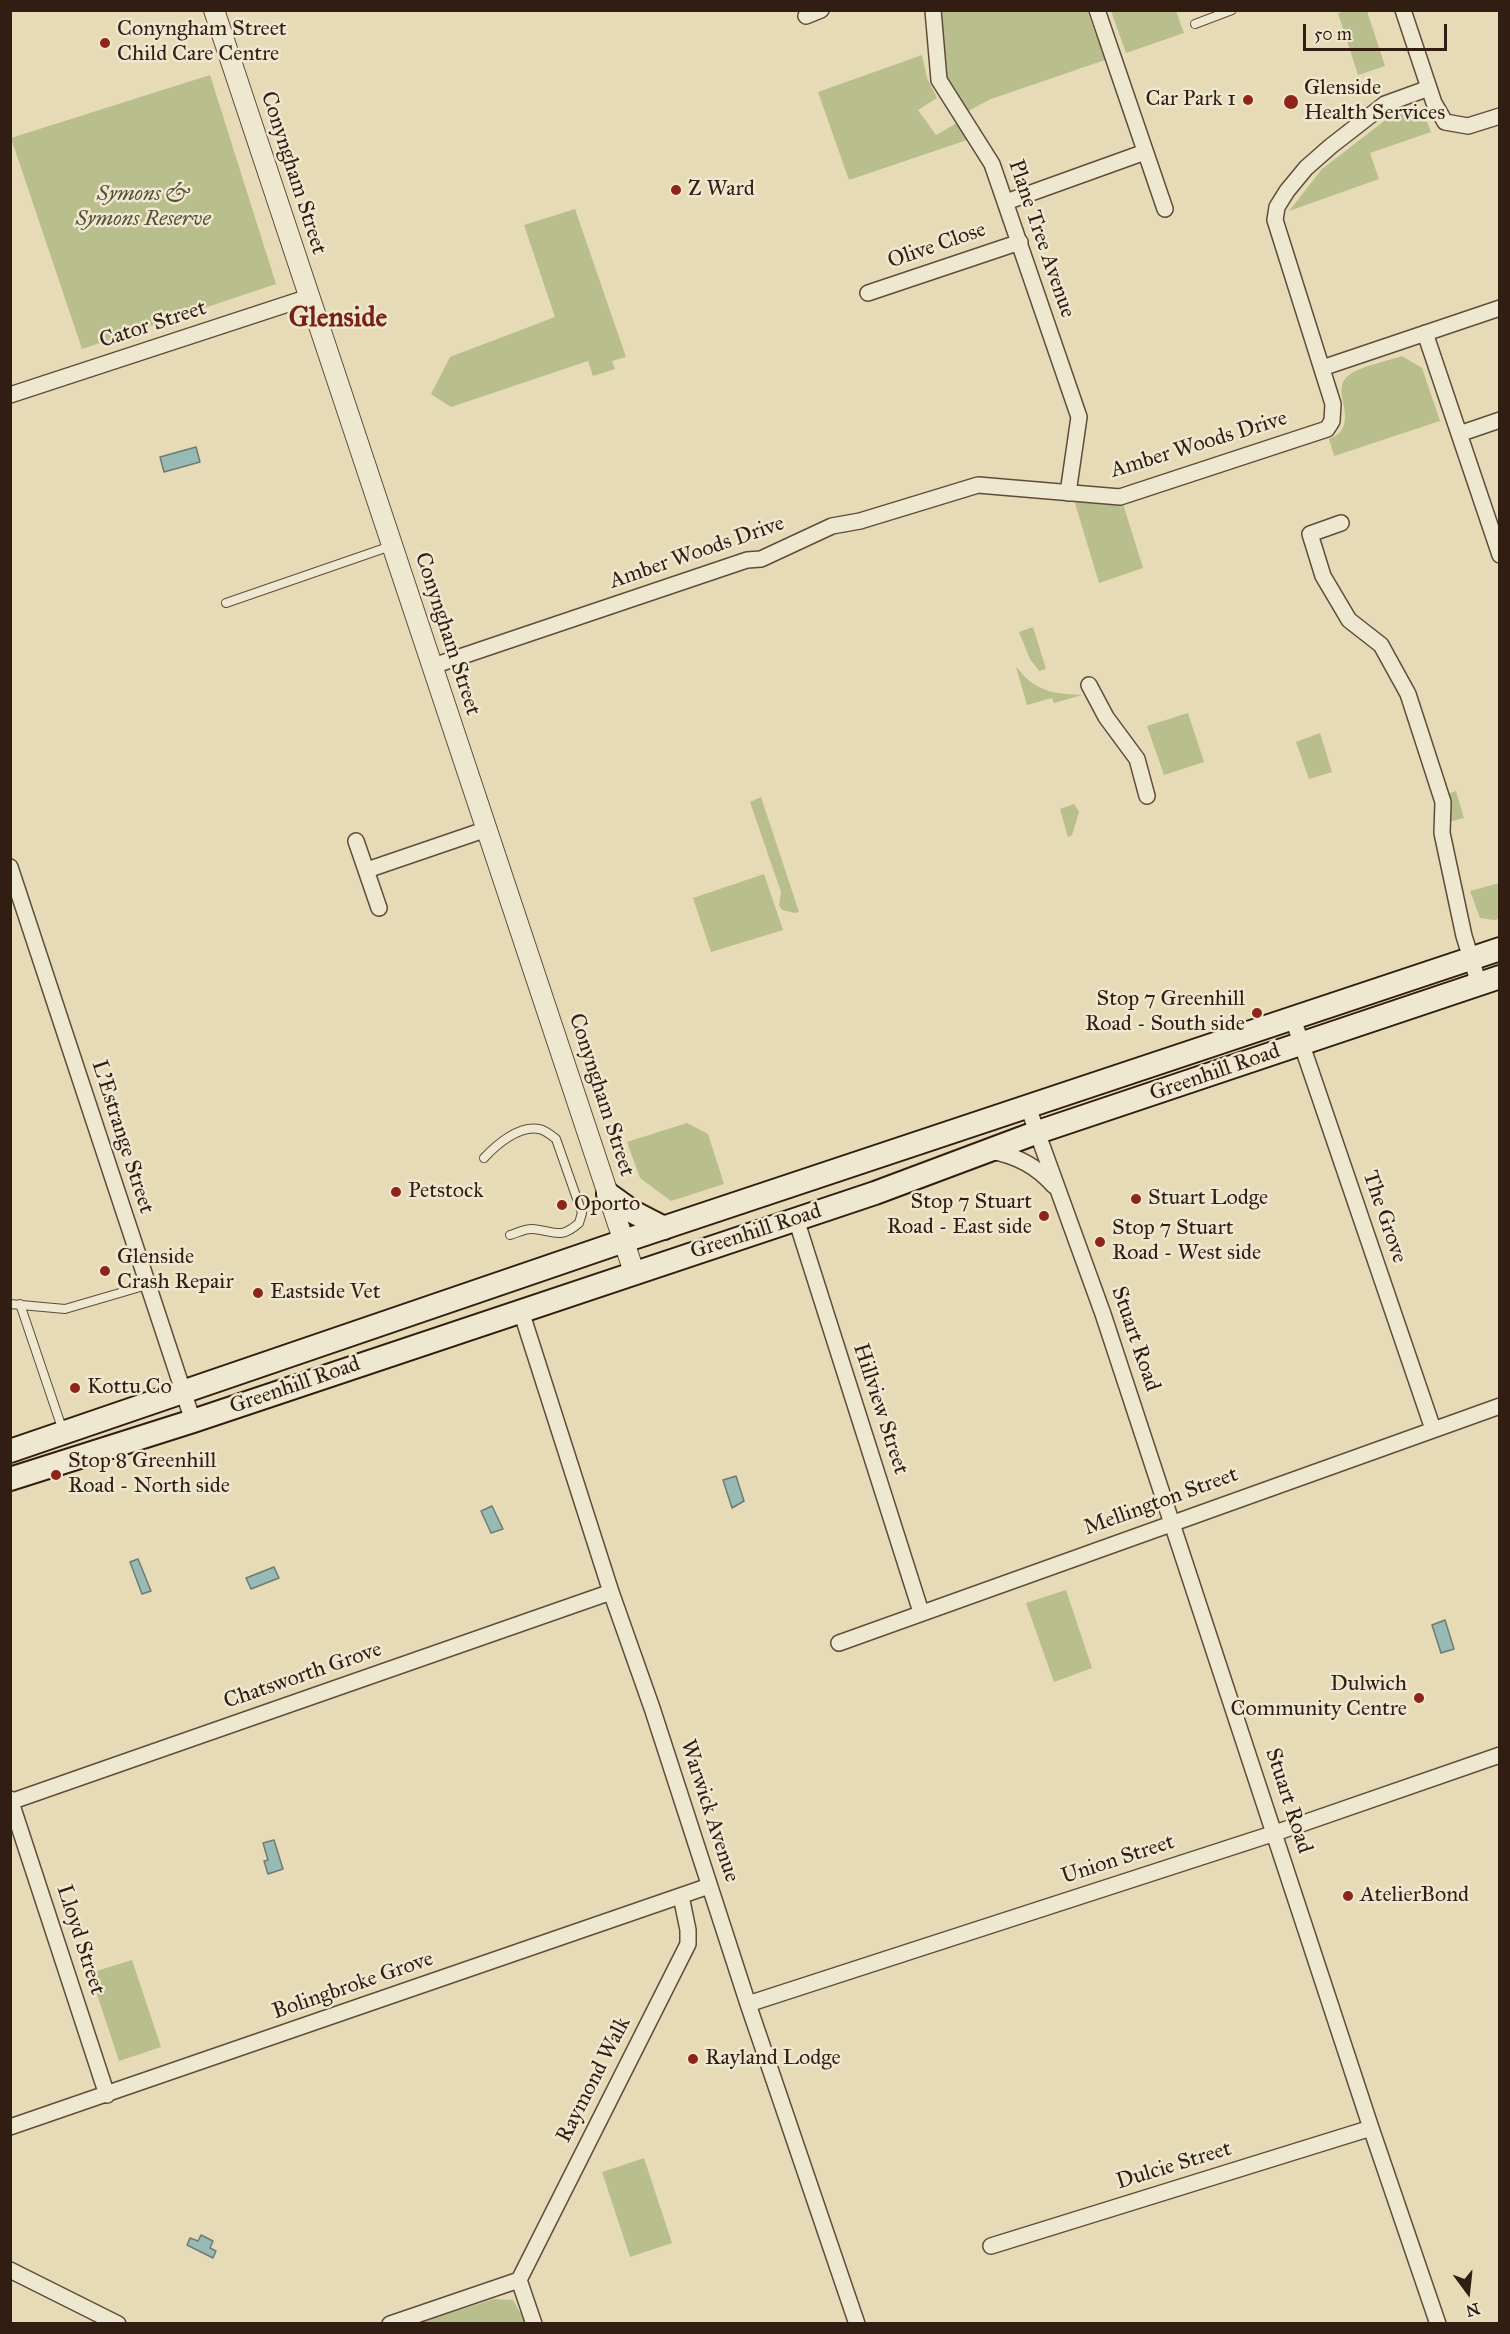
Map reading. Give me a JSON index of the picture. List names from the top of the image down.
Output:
{
  "streets": {
    "main road": ["Greenhill Road"],
    "street": [
      "Conyngham Street",
      "Plane Tree Avenue",
      "Olive Close",
      "Cator Street",
      "Amber Woods Drive",
      "L'Estrange Street",
      "The Grove",
      "Stuart Road",
      "Hillview Street",
      "Mellington Street",
      "Chatsworth Grove",
      "Warwick Avenue",
      "Union Street",
      "Lloyd Street",
      "Bolingbroke Grove",
      "Raymond Walk",
      "Dulcie Street"
    ]
  },
  "crossings": [
    ["Conyngham Street", "Cator Street"],
    ["Conyngham Street", "Amber Woods Drive"],
    ["Conyngham Street", "Greenhill Road"],
    ["Plane Tree Avenue", "Olive Close"],
    ["Plane Tree Avenue", "Amber Woods Drive"],
    ["Greenhill Road", "L'Estrange Street"],
    ["Greenhill Road", "The Grove"],
    ["Greenhill Road", "Stuart Road"],
    ["Greenhill Road", "Hillview Street"],
    ["Greenhill Road", "Warwick Avenue"],
    ["The Grove", "Mellington Street"],
    ["Stuart Road", "Mellington Street"],
    ["Stuart Road", "Union Street"],
    ["Stuart Road", "Dulcie Street"],
    ["Hillview Street", "Mellington Street"],
    ["Chatsworth Grove", "Warwick Avenue"],
    ["Chatsworth Grove", "Lloyd Street"],
    ["Warwick Avenue", "Union Street"],
    ["Warwick Avenue", "Bolingbroke Grove"],
    ["Lloyd Street", "Bolingbroke Grove"],
    ["Bolingbroke Grove", "Raymond Walk"]
  ],
  "districts": ["Glenside"],
  "parks": ["Symons & Symons Reserve"],
  "places": [
    "Conyngham Street Child Care Centre",
    "Car Park 1",
    "Glenside Health Services",
    "Z Ward",
    "Stop 7 Greenhill Road - South side",
    "Petstock",
    "Stuart Lodge",
    "Oporto",
    "Stop 7 Stuart Road - East side",
    "Stop 7 Stuart Road - West side",
    "Glenside Crash Repair",
    "Eastside Vet",
    "Kottu Co",
    "Stop 8 Greenhill Road - North side",
    "Dulwich Community Centre",
    "AtelierBond",
    "Rayland Lodge"
  ],
  "scale_bar": "50 m",
  "north": "bottom"
}
